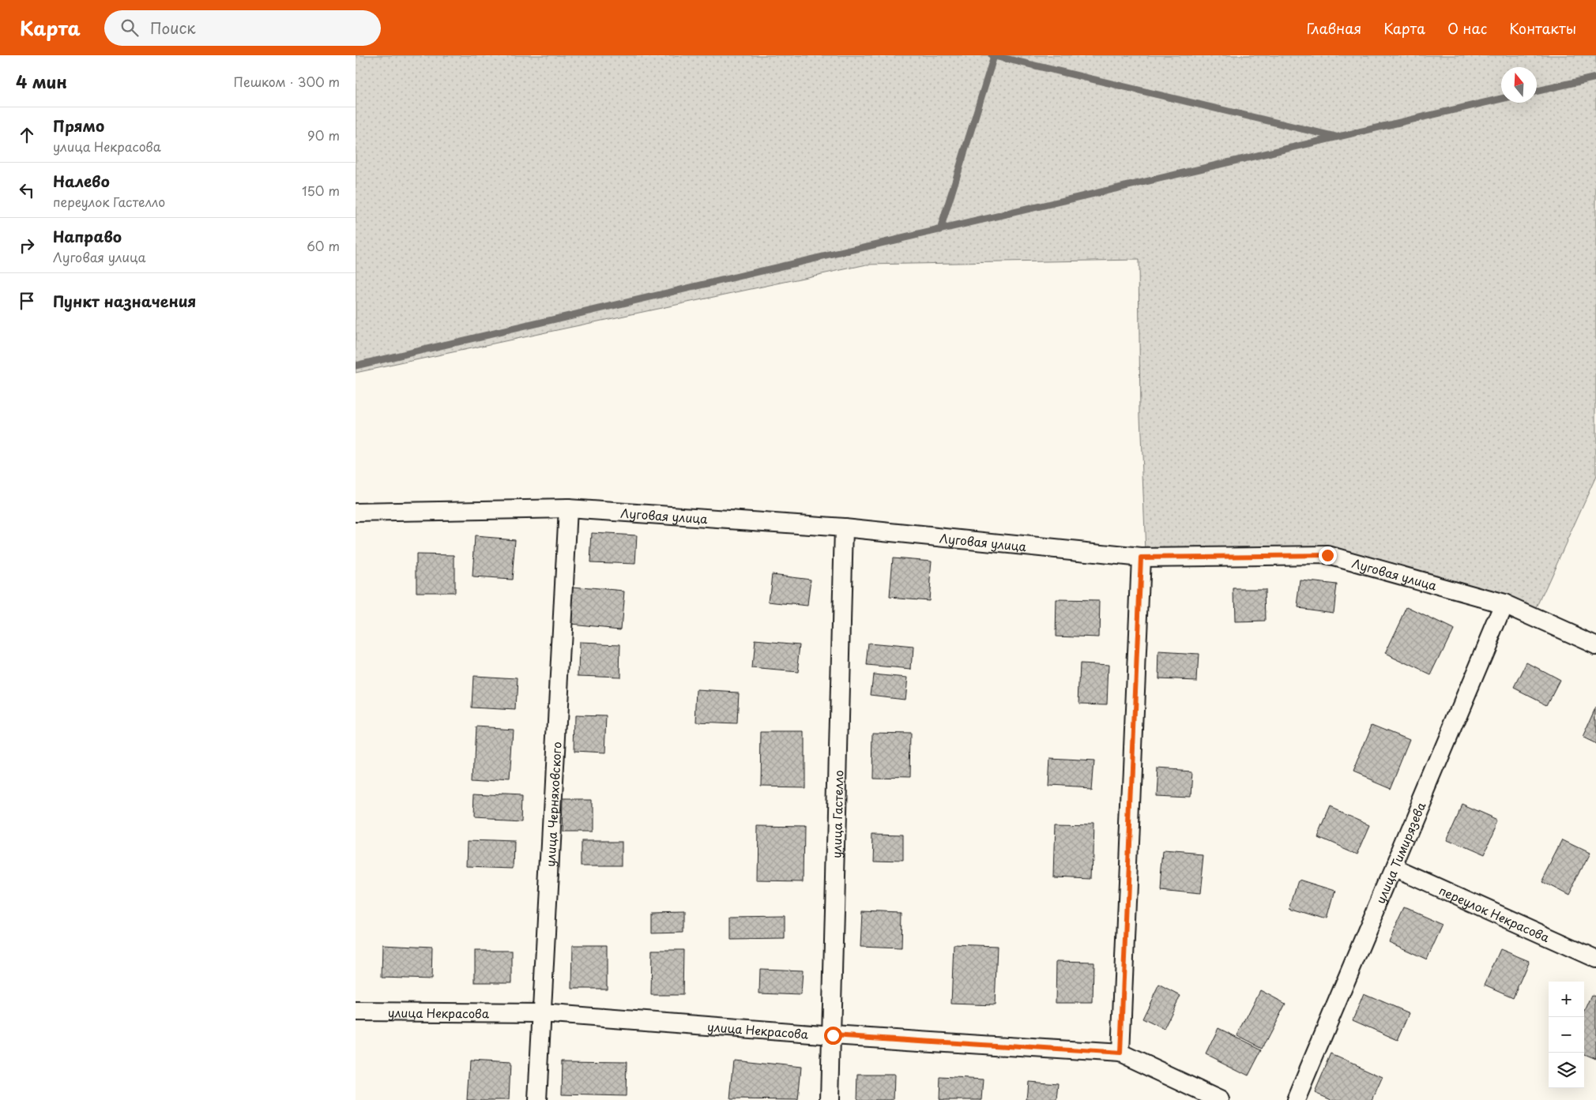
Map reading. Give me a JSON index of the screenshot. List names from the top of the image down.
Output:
{
  "streets": {
    "street": [
      "Луговая улица",
      "улица Черняховского",
      "улица Гастелло",
      "улица Тимирязева",
      "переулок Некрасова",
      "улица Некрасова"
    ]
  },
  "crossings": [
    ["Луговая улица", "улица Черняховского"],
    ["Луговая улица", "улица Гастелло"],
    ["Луговая улица", "улица Тимирязева"],
    ["улица Черняховского", "улица Некрасова"],
    ["улица Гастелло", "улица Некрасова"],
    ["улица Тимирязева", "переулок Некрасова"]
  ],
  "north": "top",
  "page": {
    "header": "Карта",
    "search": "Поиск",
    "nav": [
      "Главная",
      "Карта",
      "О нас",
      "Контакты"
    ],
    "heading": ["4 мин", "Пешком · 300 m"],
    "list": [
      ["Прямо", "улица Некрасова", "90 m"],
      ["Налево", "переулок Гастелло", "150 m"],
      ["Направо", "Луговая улица", "60 m"],
      "Пункт назначения"
    ],
    "map_buttons": ["+", "−"]
  }
}
